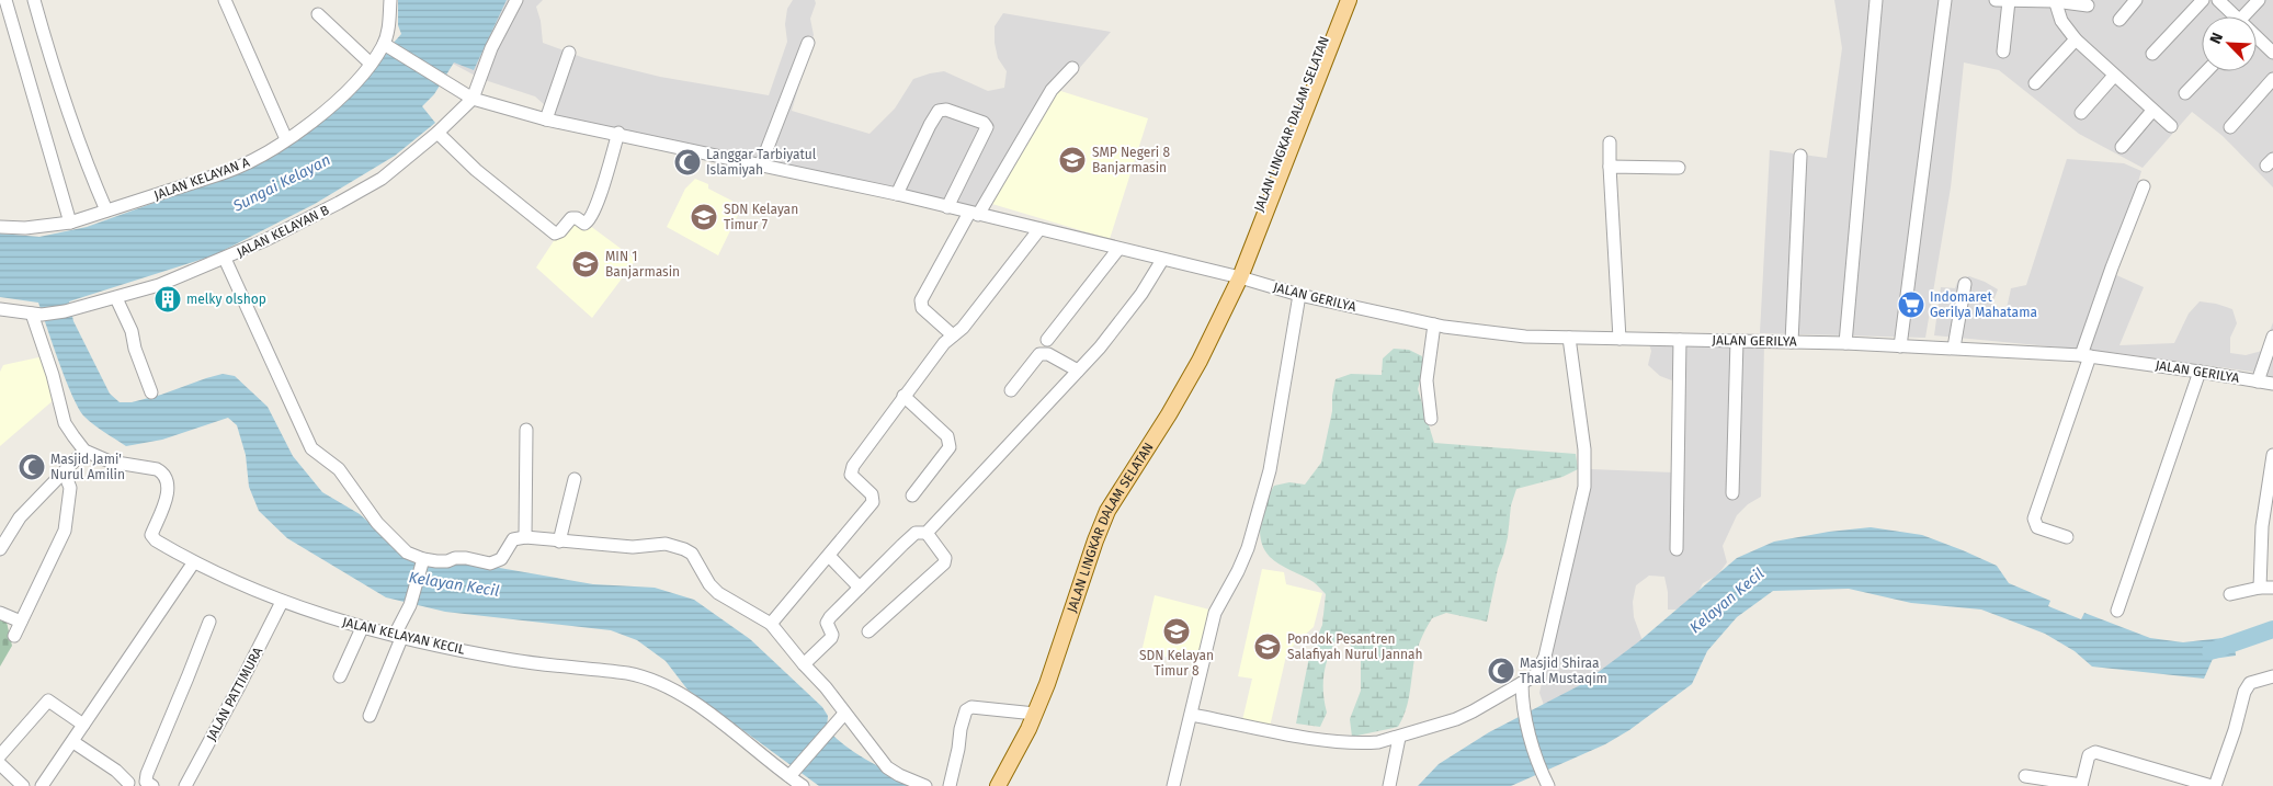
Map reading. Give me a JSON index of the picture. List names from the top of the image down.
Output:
{
  "streets": {
    "main road": ["JALAN LINGKAR DALAM SELATAN"],
    "street": [
      "JALAN KELAYAN A",
      "JALAN KELAYAN B",
      "JALAN GERILYA",
      "JALAN KELAYAN KECIL",
      "JALAN PATTIMURA"
    ]
  },
  "crossings": [
    ["JALAN LINGKAR DALAM SELATAN", "JALAN GERILYA"],
    ["JALAN KELAYAN A", "JALAN GERILYA"],
    ["JALAN KELAYAN B", "JALAN GERILYA"],
    ["JALAN KELAYAN KECIL", "JALAN PATTIMURA"]
  ],
  "water": ["Sungai Kelayan", "Kelayan Kecil"],
  "places": {
    "school or university": [
      "SMP Negeri 8 Banjarmasin",
      "SDN Kelayan Timur 7",
      "MIN 1 Banjarmasin",
      "SDN Kelayan Timur 8",
      "Pondok Pesantren Salafiyah Nurul Jannah"
    ],
    "mosque": ["Langgar Tarbiyatul Islamiyah", "Masjid Jami' Nurul Amilin", "Masjid Shiraa Thal Mustaqim"],
    "building": ["melky olshop"],
    "supermarket": ["Indomaret Gerilya Mahatama"]
  },
  "north": "top left"
}
